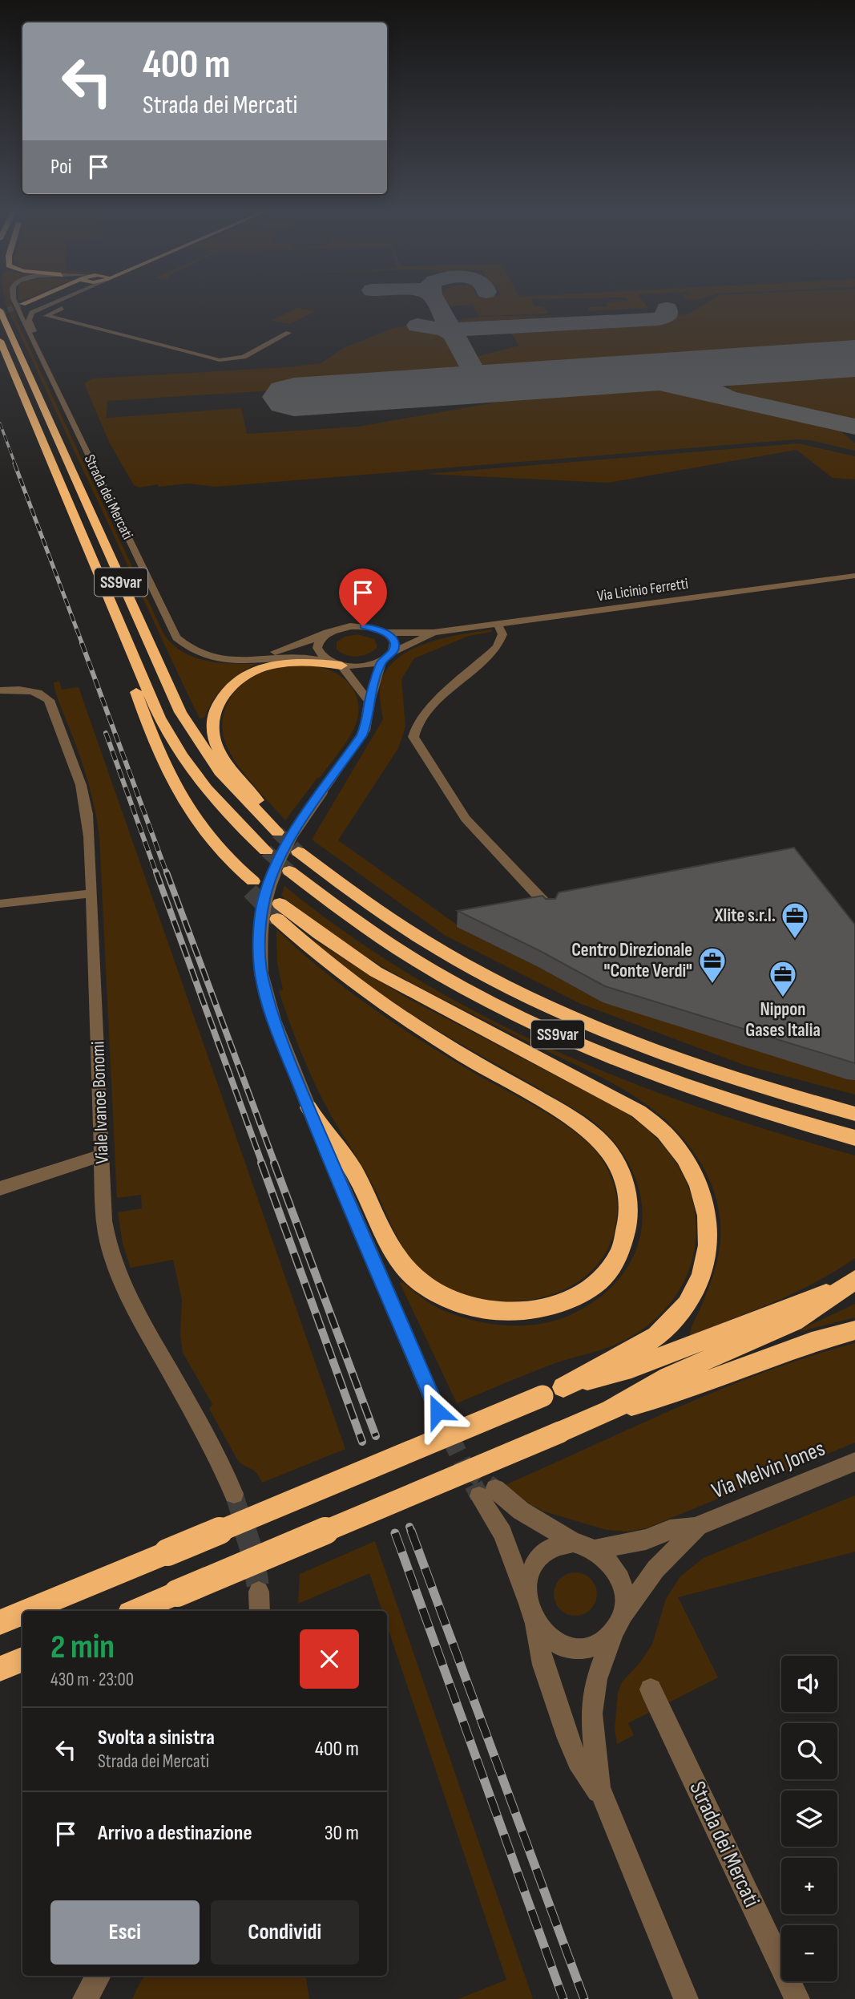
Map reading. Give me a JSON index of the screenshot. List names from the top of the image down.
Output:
{
  "streets": {
    "highway": ["SS9var"],
    "street": [
      "Strada dei Mercati",
      "Via Licinio Ferretti",
      "Viale Ivanoe Bonomi",
      "Via Melvin Jones"
    ]
  },
  "crossings": [
    ["Strada dei Mercati", "SS9var"],
    ["Strada dei Mercati", "Via Licinio Ferretti"]
  ],
  "places": {
    "office": ["Xlite s.r.l.", "Centro Direzionale \"Conte Verdi\"", "Nippon Gases Italia"]
  },
  "page": {
    "turn": ["400 m", "Strada dei Mercati"],
    "then": "Poi",
    "heading": ["2 min", "430 m · 23:00"],
    "map_buttons": ["+", "−"],
    "list": [
      {
        "name": "Svolta a sinistra",
        "note": "Strada dei Mercati",
        "value": "400 m"
      },
      {
        "name": "Arrivo a destinazione",
        "value": "30 m"
      }
    ],
    "buttons": ["Esci", "Condividi"]
  }
}
